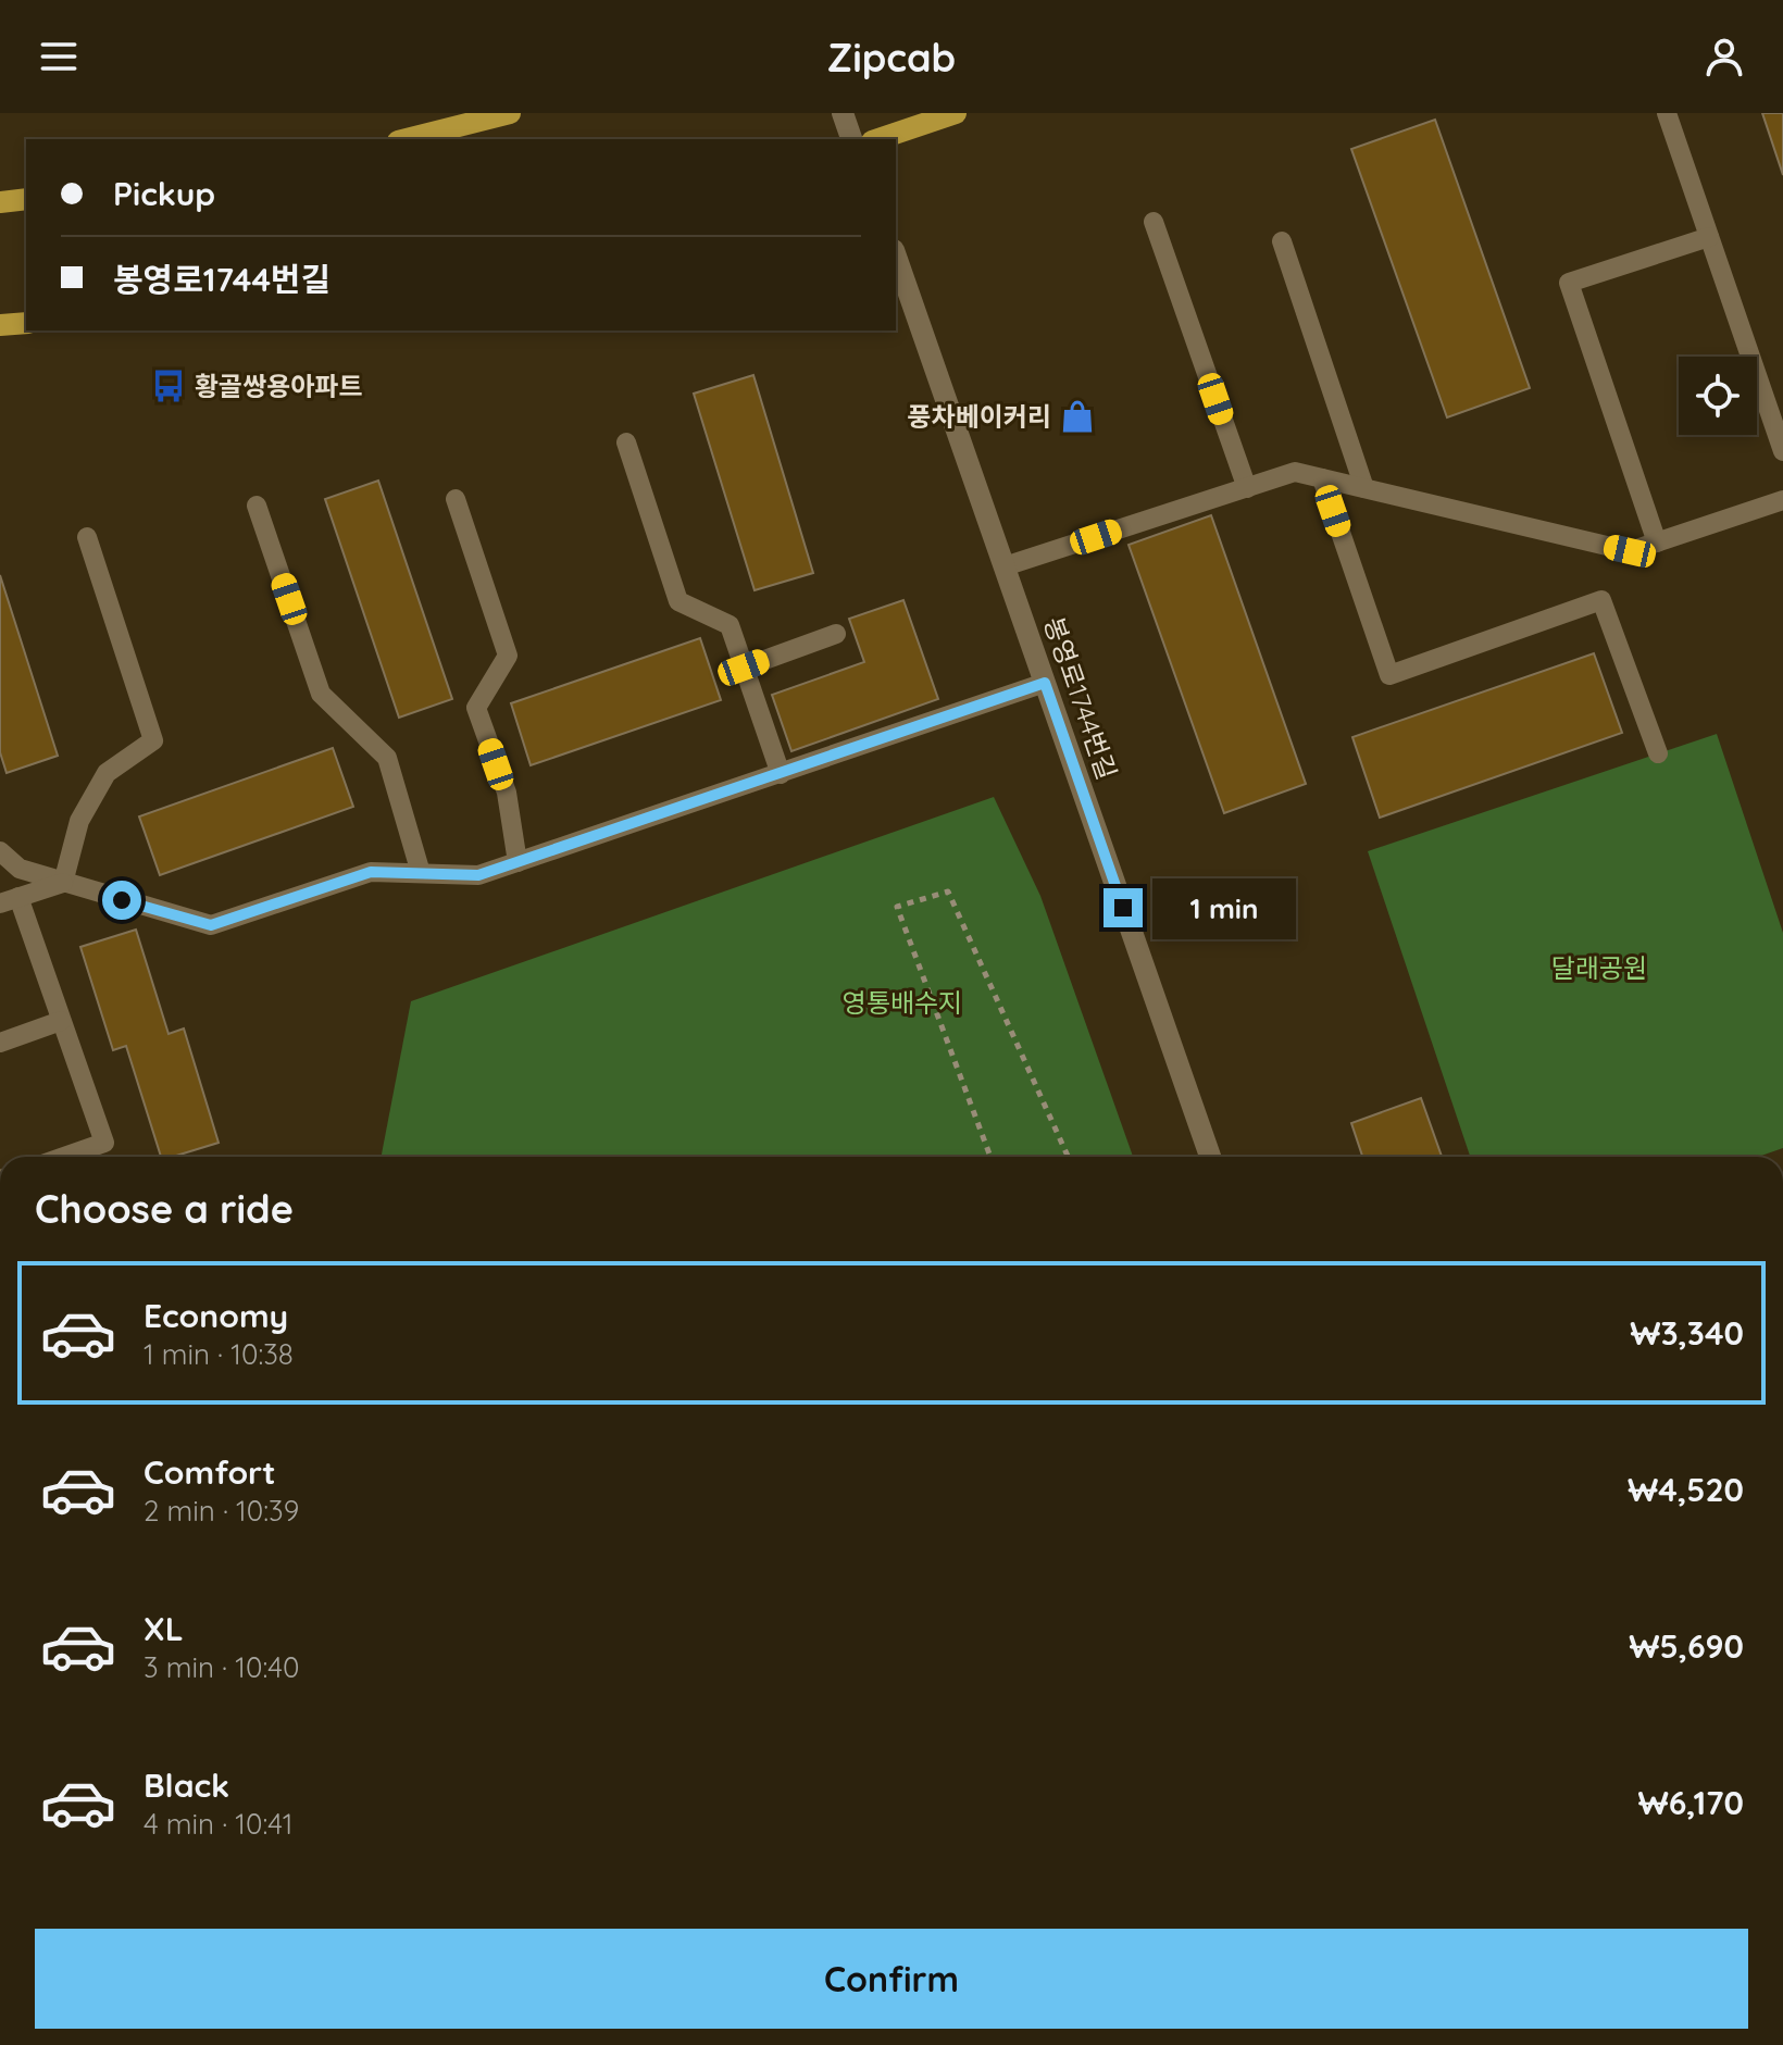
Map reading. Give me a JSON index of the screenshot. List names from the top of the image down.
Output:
{
  "streets": {
    "street": ["봉영로1744번길"]
  },
  "parks": ["달래공원", "영통배수지"],
  "places": {
    "bus stop": ["황골쌍용아파트"],
    "shop": ["풍차베이커리"]
  },
  "page": {
    "header": "Zipcab",
    "banner": ["Pickup", "봉영로1744번길"],
    "bubble": "1 min",
    "heading": "Choose a ride",
    "list": [
      {
        "name": "Economy",
        "note": "1 min · 10:38",
        "value": "₩3,340"
      },
      {
        "name": "Comfort",
        "note": "2 min · 10:39",
        "value": "₩4,520"
      },
      {
        "name": "XL",
        "note": "3 min · 10:40",
        "value": "₩5,690"
      },
      {
        "name": "Black",
        "note": "4 min · 10:41",
        "value": "₩6,170"
      }
    ],
    "buttons": "Confirm"
  }
}
